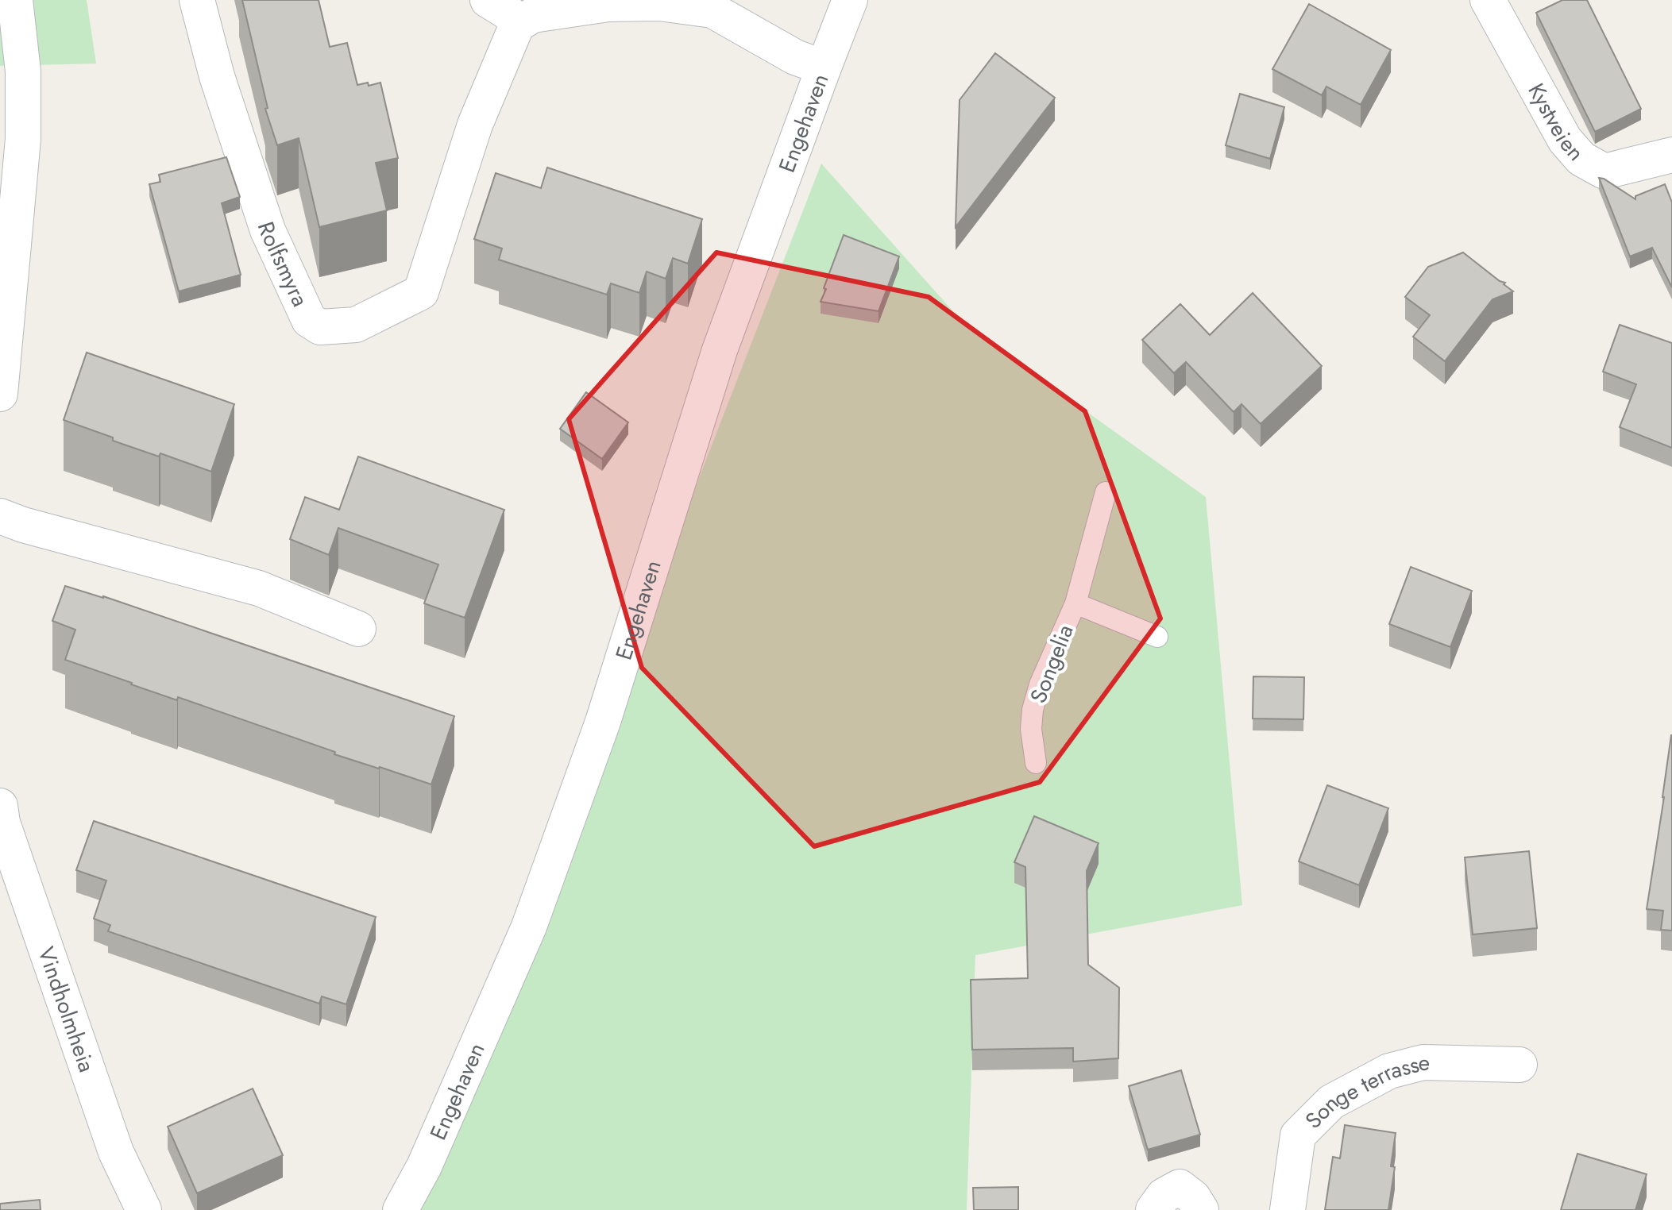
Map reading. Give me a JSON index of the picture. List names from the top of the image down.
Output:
{
  "streets": {
    "street": [
      "Kystveien",
      "Engehaven",
      "Rolfsmyra",
      "Vindholmheia",
      "Songe terrasse"
    ],
    "lane": ["Songelia"]
  }
}
